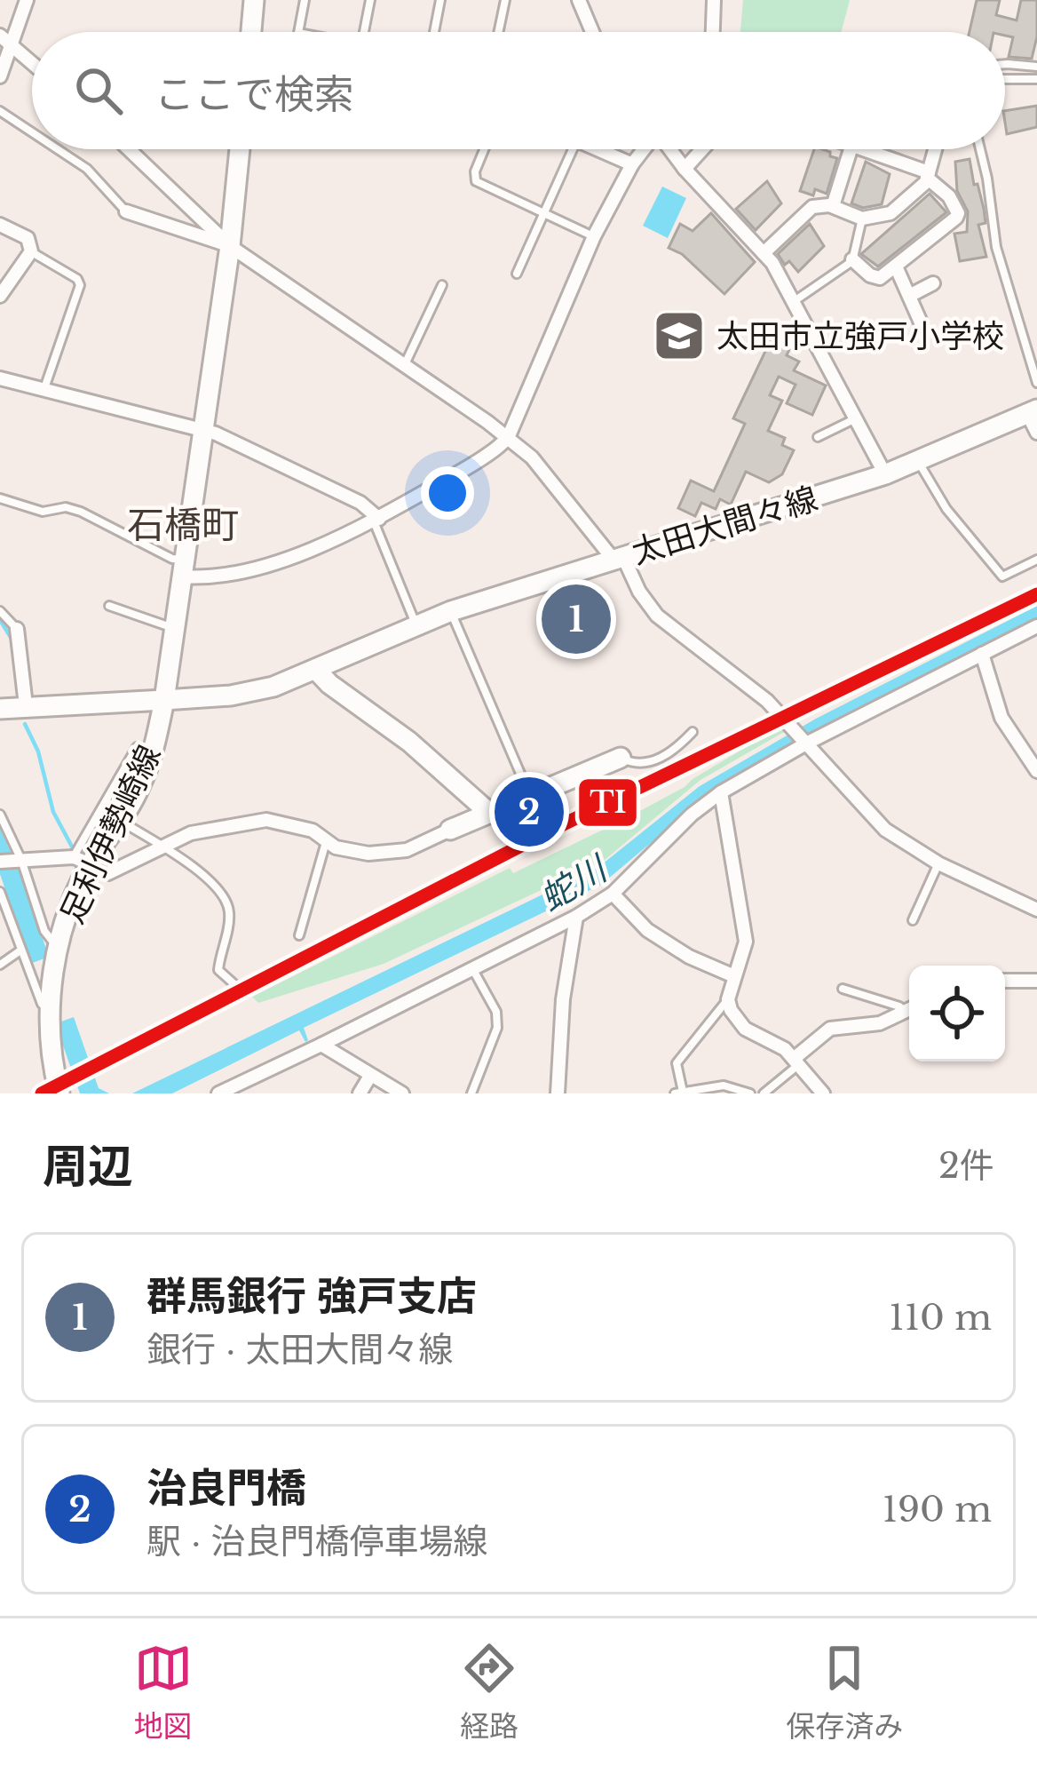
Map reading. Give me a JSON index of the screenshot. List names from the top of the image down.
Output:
{
  "streets": {
    "main road": ["太田大間々線", "足利伊勢崎線"]
  },
  "crossings": [
    ["太田大間々線", "足利伊勢崎線"]
  ],
  "districts": ["石橋町"],
  "water": ["蛇川"],
  "places": {
    "school or university": ["太田市立強戸小学校"]
  },
  "lines": ["transit line TI"],
  "page": {
    "search": "ここで検索",
    "pins": ["1", "2"],
    "heading": ["周辺", "2件"],
    "list": [
      {
        "mark": "1",
        "name": "群馬銀行 強戸支店",
        "note": "銀行 · 太田大間々線",
        "value": "110 m"
      },
      {
        "mark": "2",
        "name": "治良門橋",
        "note": "駅 · 治良門橋停車場線",
        "value": "190 m"
      }
    ],
    "nav": ["地図", "経路", "保存済み"]
  }
}
